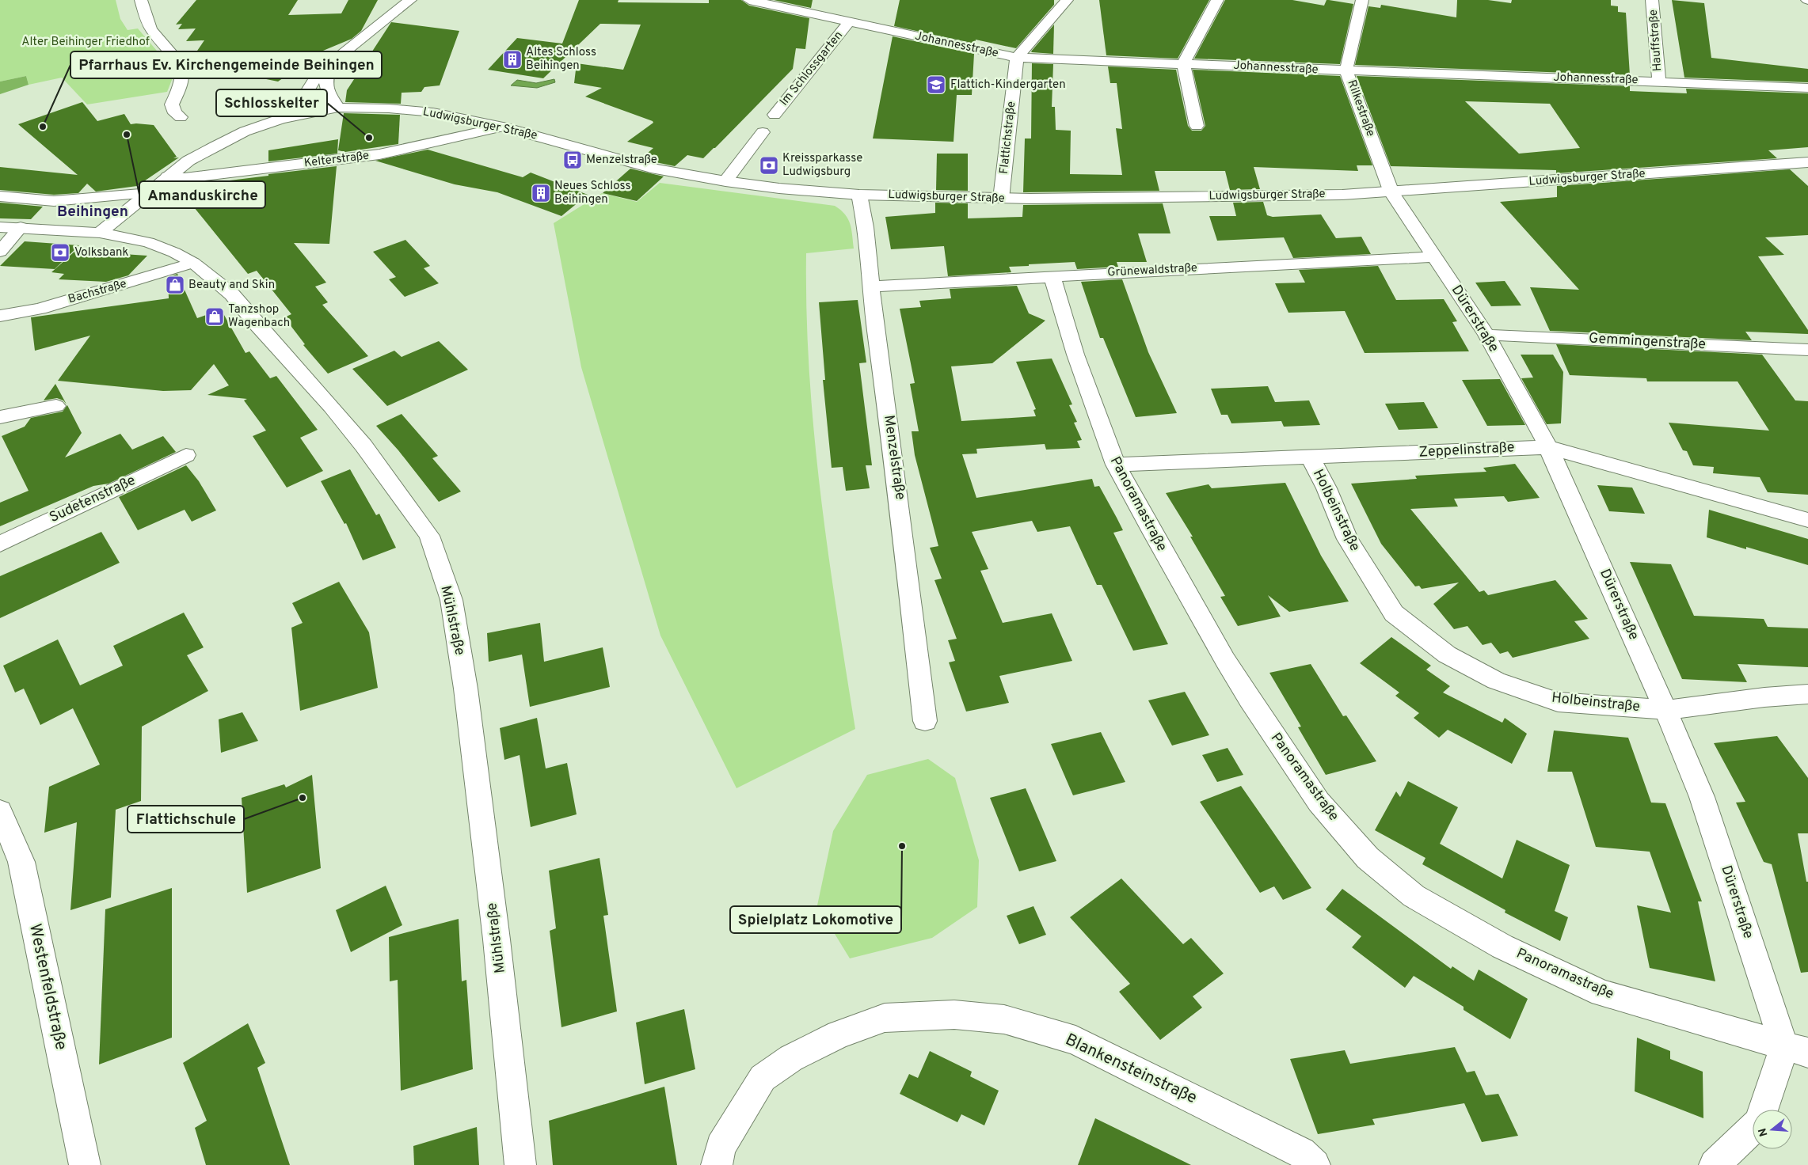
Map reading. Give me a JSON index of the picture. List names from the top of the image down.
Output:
{
  "streets": {
    "street": [
      "Hauffstraße",
      "Johannesstraße",
      "Im Schlossgarten",
      "Rilkestraße",
      "Ludwigsburger Straße",
      "Flattichstraße",
      "Kelterstraße",
      "Grünewaldstraße",
      "Bachstraße",
      "Dürerstraße",
      "Gemmingenstraße",
      "Zeppelinstraße",
      "Menzelstraße",
      "Sudetenstraße",
      "Panoramastraße",
      "Holbeinstraße",
      "Mühlstraße",
      "Westenfeldstraße",
      "Blankensteinstraße"
    ]
  },
  "crossings": [
    ["Hauffstraße", "Johannesstraße"],
    ["Johannesstraße", "Im Schlossgarten"],
    ["Johannesstraße", "Rilkestraße"],
    ["Johannesstraße", "Flattichstraße"],
    ["Rilkestraße", "Ludwigsburger Straße"],
    ["Rilkestraße", "Dürerstraße"],
    ["Ludwigsburger Straße", "Flattichstraße"],
    ["Ludwigsburger Straße", "Kelterstraße"],
    ["Ludwigsburger Straße", "Dürerstraße"],
    ["Ludwigsburger Straße", "Menzelstraße"],
    ["Ludwigsburger Straße", "Mühlstraße"],
    ["Grünewaldstraße", "Dürerstraße"],
    ["Grünewaldstraße", "Menzelstraße"],
    ["Grünewaldstraße", "Panoramastraße"],
    ["Bachstraße", "Mühlstraße"],
    ["Dürerstraße", "Gemmingenstraße"],
    ["Dürerstraße", "Zeppelinstraße"],
    ["Dürerstraße", "Panoramastraße"],
    ["Dürerstraße", "Holbeinstraße"],
    ["Zeppelinstraße", "Panoramastraße"],
    ["Zeppelinstraße", "Holbeinstraße"]
  ],
  "districts": ["Beihingen"],
  "parks": ["Alter Beihinger Friedhof"],
  "places": {
    "building": ["Altes Schloss Beihingen", "Neues Schloss Beihingen"],
    "school or university": ["Flattich-Kindergarten"],
    "other": [
      "Pfarrhaus Ev. Kirchengemeinde Beihingen",
      "Amanduskirche",
      "Schlosskelter",
      "Flattichschule",
      "Spielplatz Lokomotive"
    ],
    "bus stop": ["Menzelstraße"],
    "bank": ["Kreissparkasse Ludwigsburg", "Volksbank"],
    "shop": ["Beauty and Skin", "Tanzshop Wagenbach"]
  },
  "north": "left"
}
